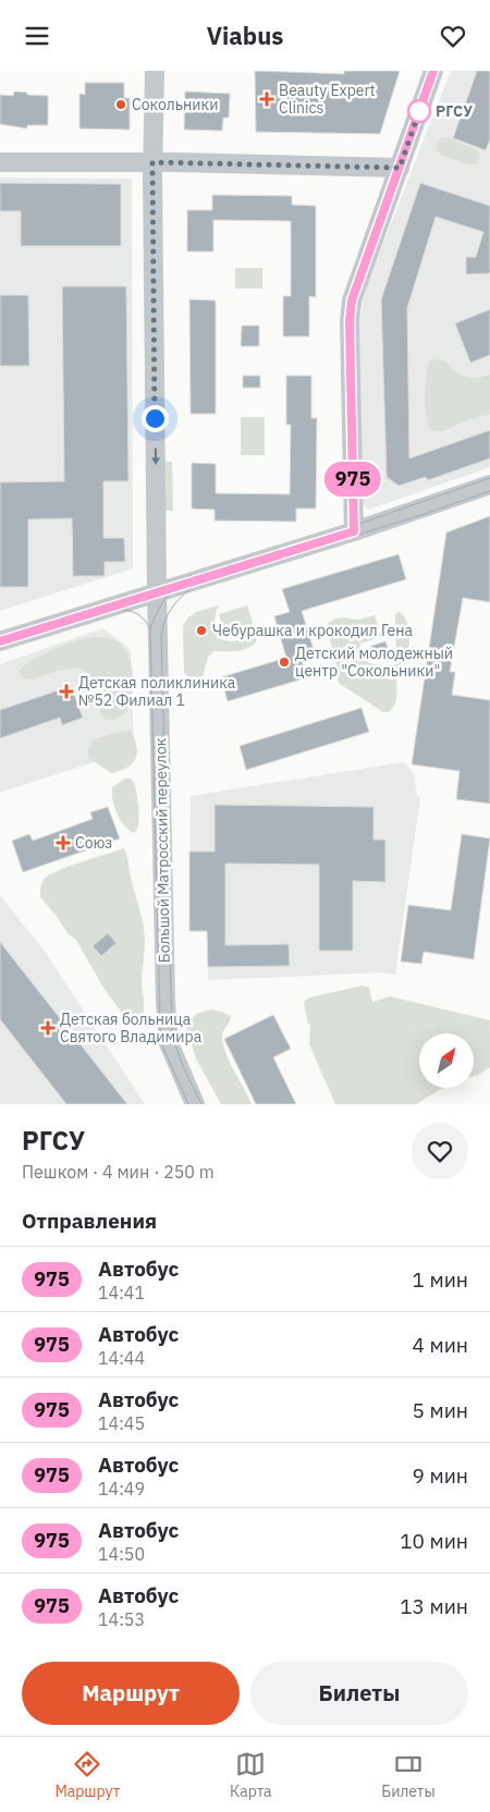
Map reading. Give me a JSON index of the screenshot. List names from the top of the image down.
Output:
{
  "streets": {
    "street": ["Большой Матросский переулок"]
  },
  "one_way": ["Большой Матросский переулок"],
  "places": {
    "health": [
      "Beauty Expert Clinics",
      "Детская поликлиника №52 Филиал 1",
      "Союз",
      "Детская больница Святого Владимира"
    ],
    "other": [
      "Сокольники",
      "РГСУ",
      "Чебурашка и крокодил Гена",
      "Детский молодежный центр \"Сокольники\""
    ]
  },
  "lines": ["bus line 975"],
  "north": "top right",
  "page": {
    "header": "Viabus",
    "on_map": "975",
    "heading": [
      ["РГСУ", "Пешком · 4 мин · 250 m"],
      "Отправления"
    ],
    "list": [
      {
        "mark": "975",
        "name": "Автобус",
        "note": "14:41",
        "value": "1 мин"
      },
      {
        "mark": "975",
        "name": "Автобус",
        "note": "14:44",
        "value": "4 мин"
      },
      {
        "mark": "975",
        "name": "Автобус",
        "note": "14:45",
        "value": "5 мин"
      },
      {
        "mark": "975",
        "name": "Автобус",
        "note": "14:49",
        "value": "9 мин"
      },
      {
        "mark": "975",
        "name": "Автобус",
        "note": "14:50",
        "value": "10 мин"
      },
      {
        "mark": "975",
        "name": "Автобус",
        "note": "14:53",
        "value": "13 мин"
      }
    ],
    "buttons": ["Маршрут", "Билеты"],
    "tabs": ["Маршрут", "Карта", "Билеты"]
  }
}
